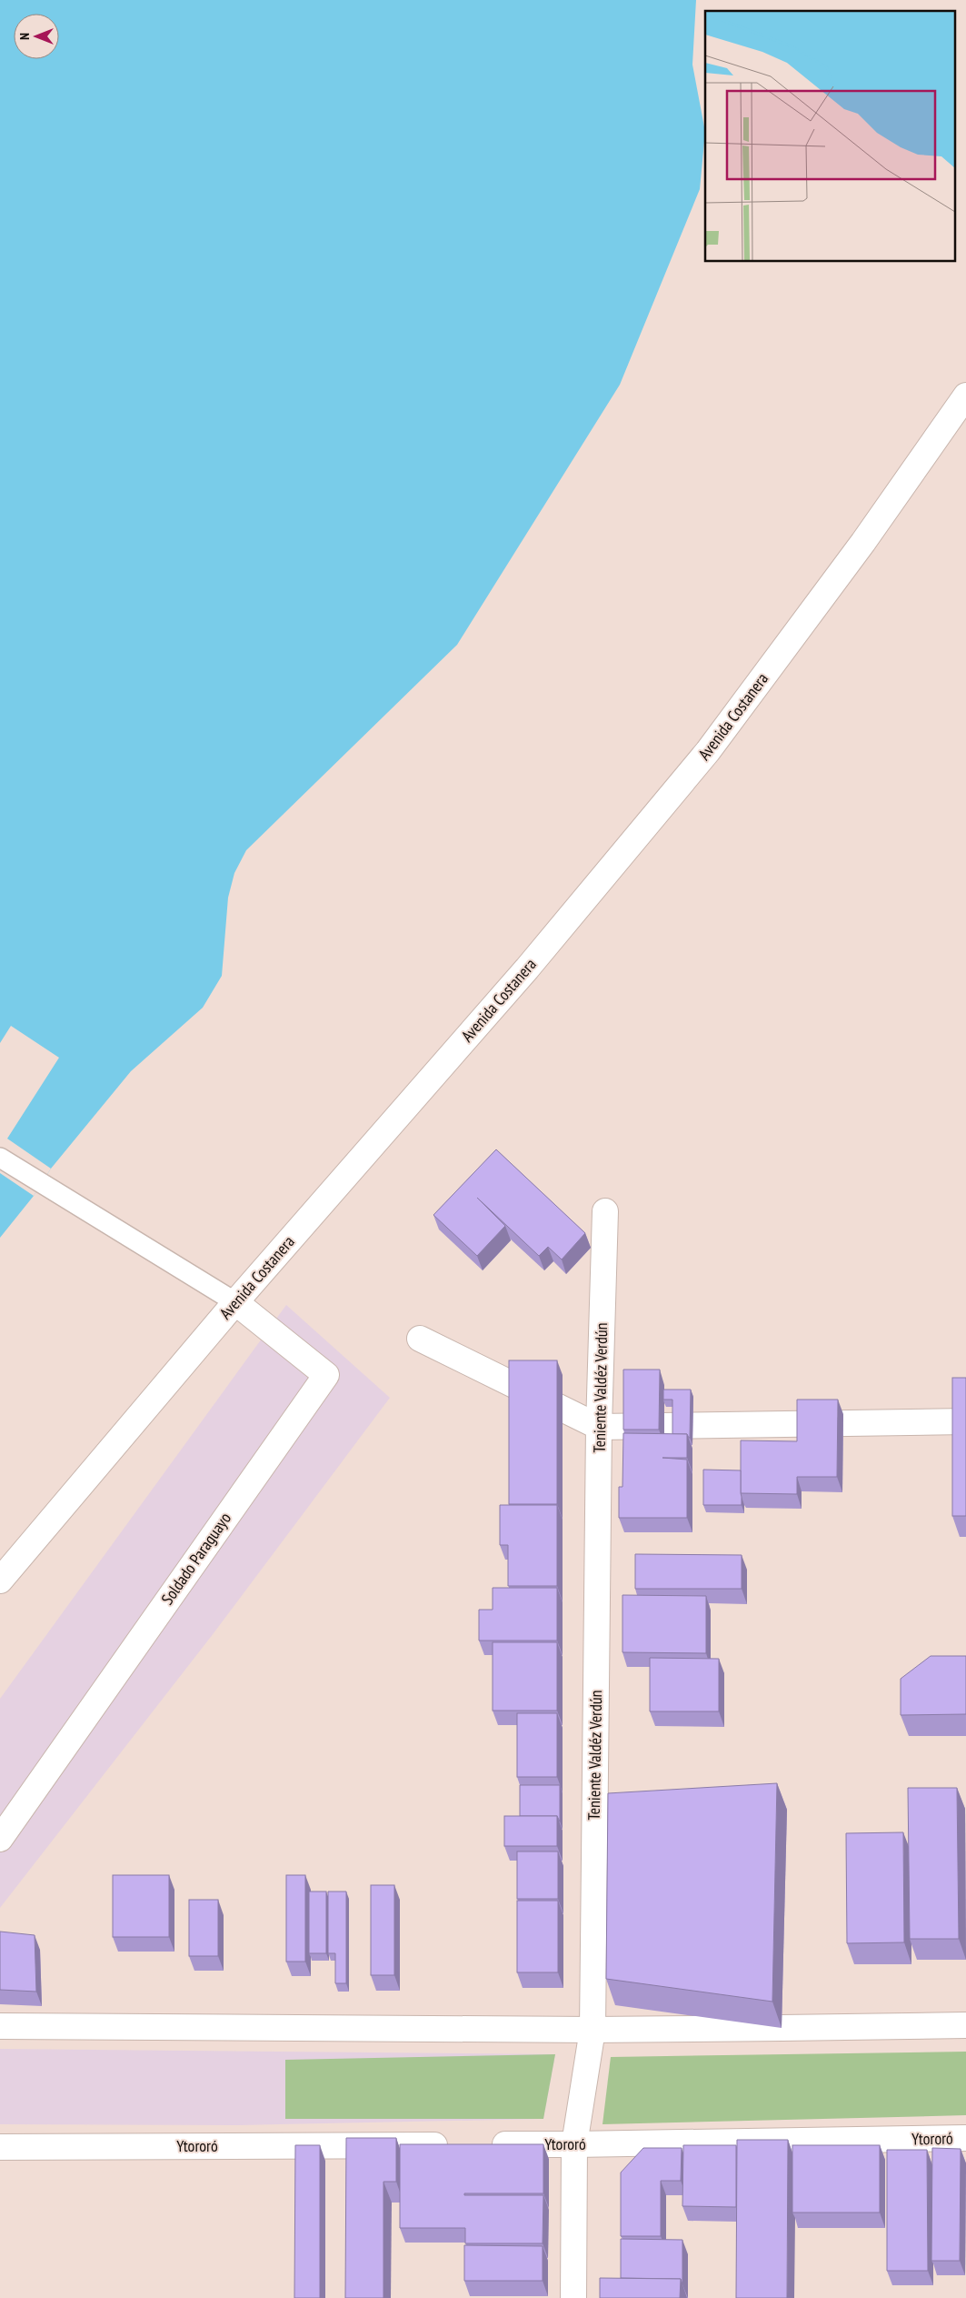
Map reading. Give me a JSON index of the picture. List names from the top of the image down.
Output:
{
  "streets": {
    "street": [
      "Avenida Costanera",
      "Teniente Valdéz Verdún",
      "Soldado Paraguayo",
      "Ytororó"
    ]
  },
  "crossings": [
    ["Avenida Costanera", "Soldado Paraguayo"],
    ["Teniente Valdéz Verdún", "Ytororó"]
  ],
  "north": "left"
}
